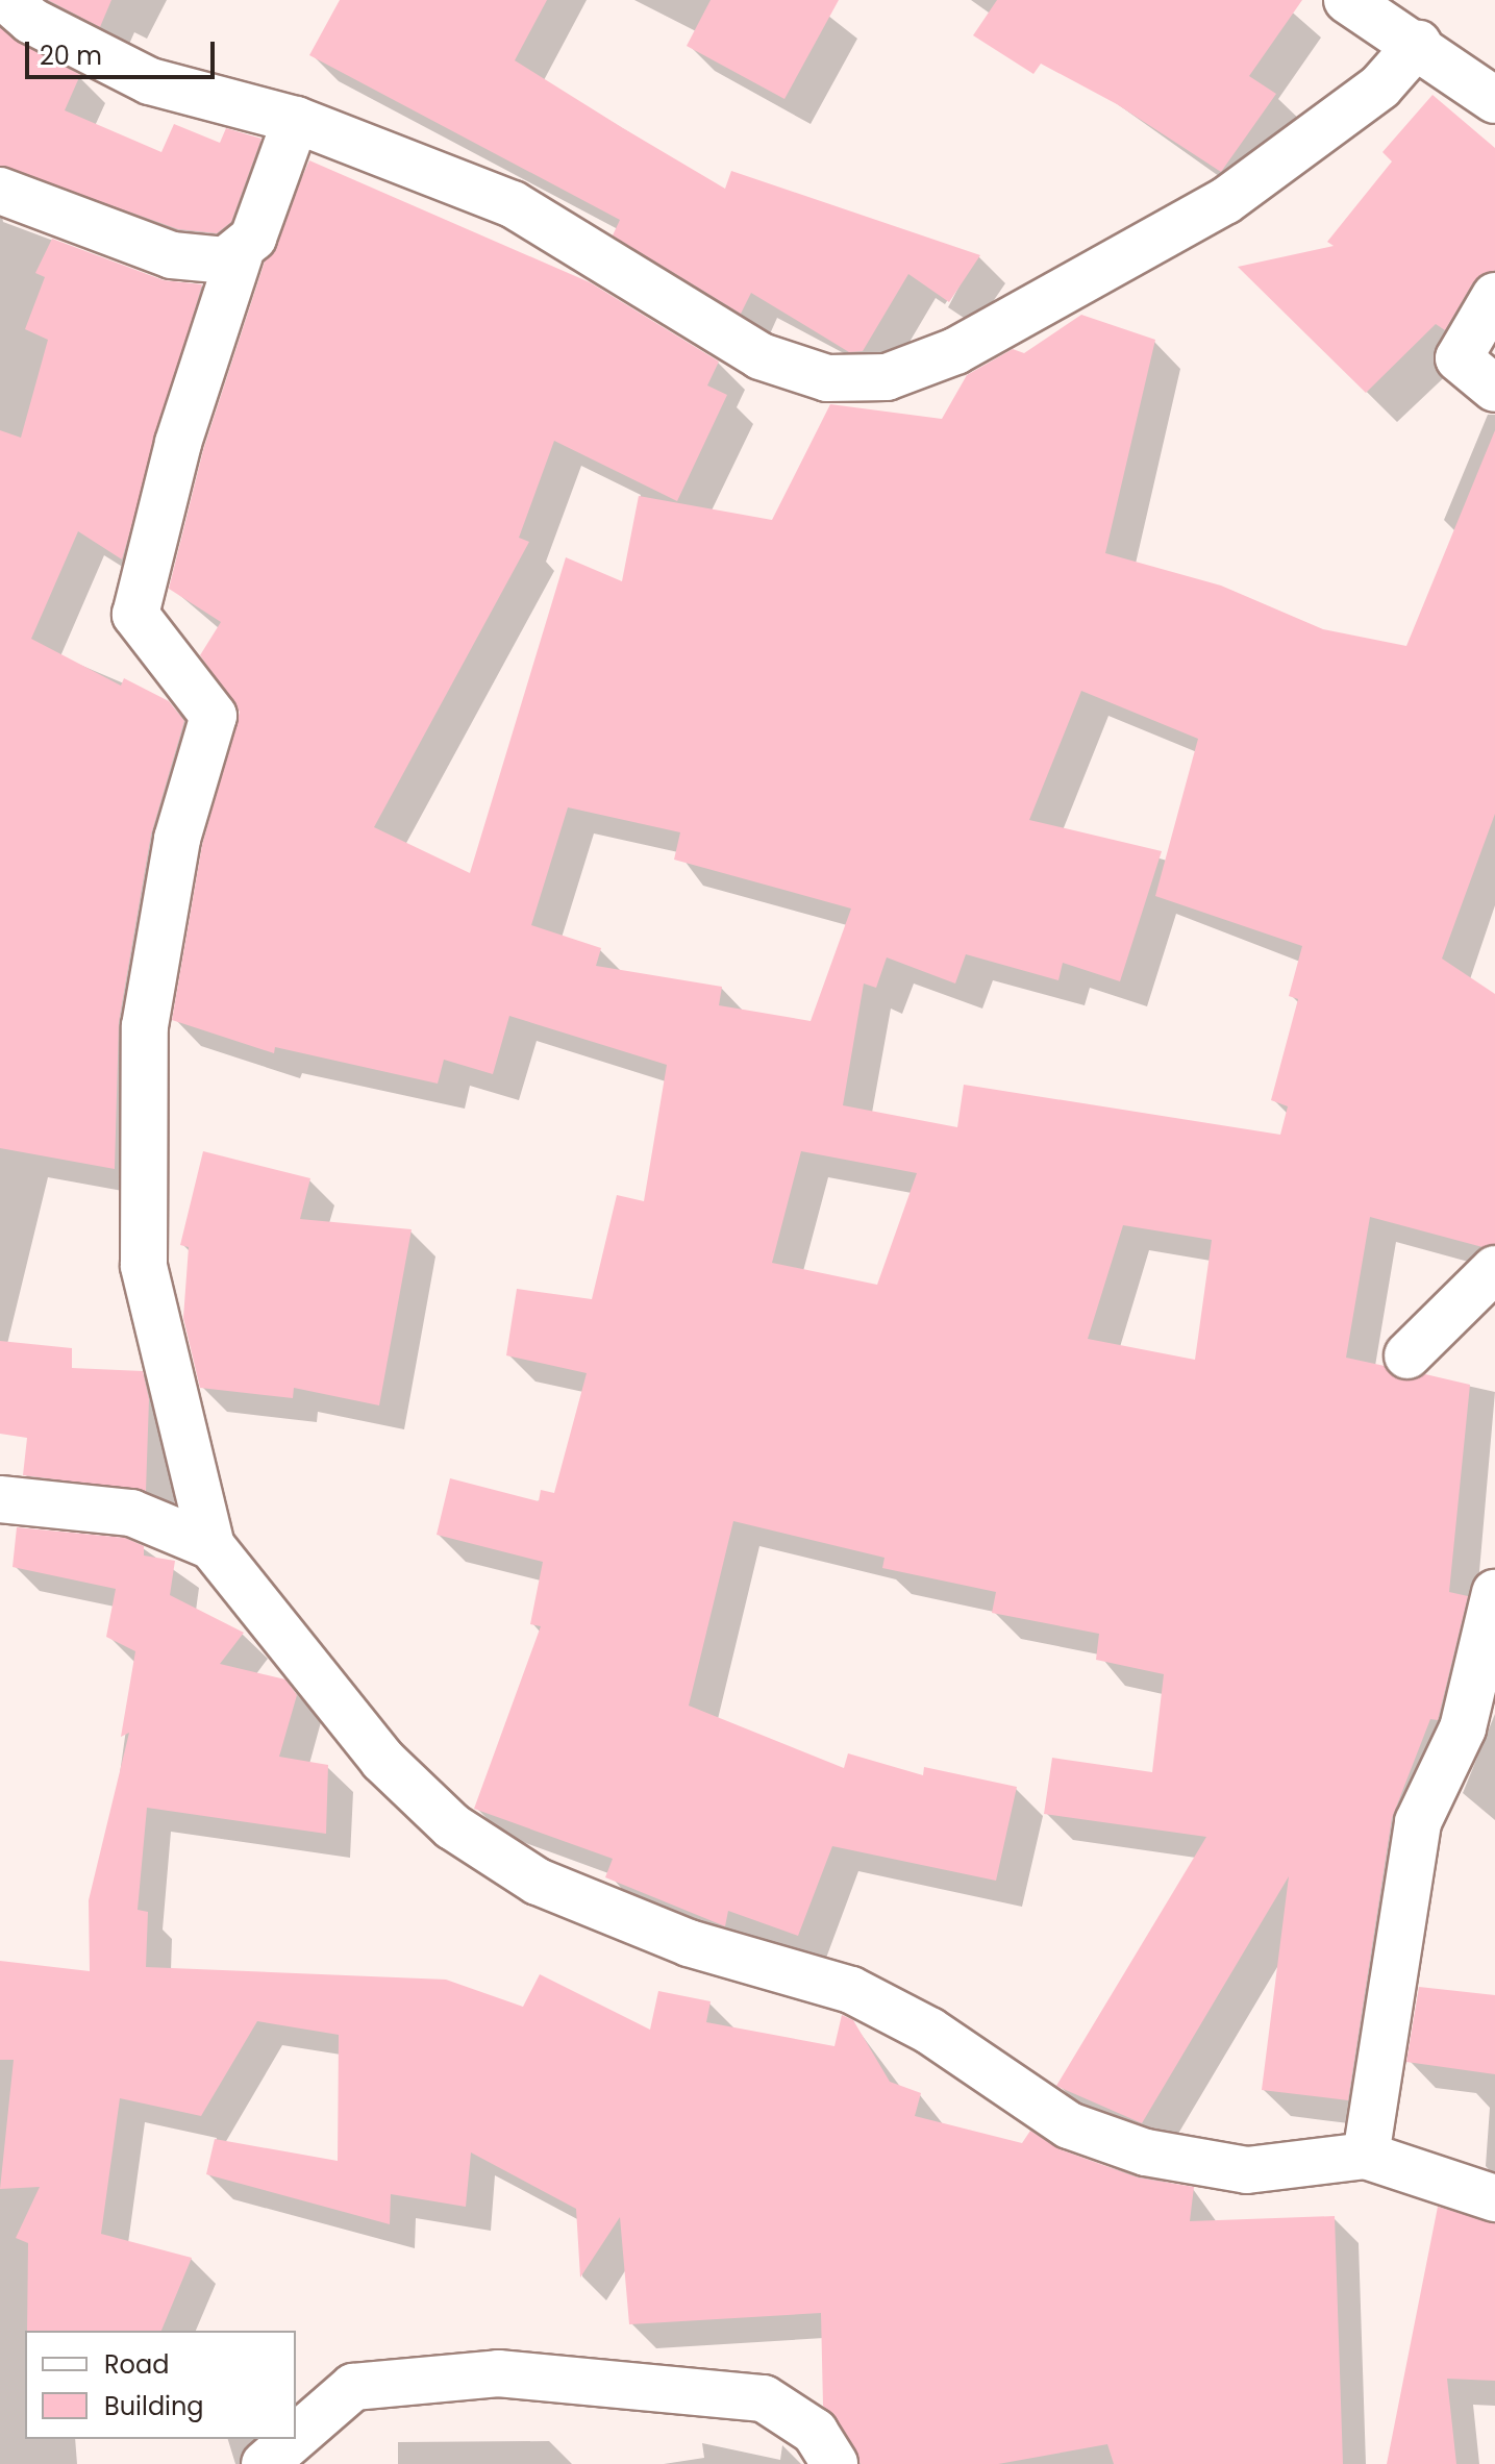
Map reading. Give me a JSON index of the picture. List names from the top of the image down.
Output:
{
  "legend": ["Road", "Building"],
  "scale_bar": "20 m"
}
